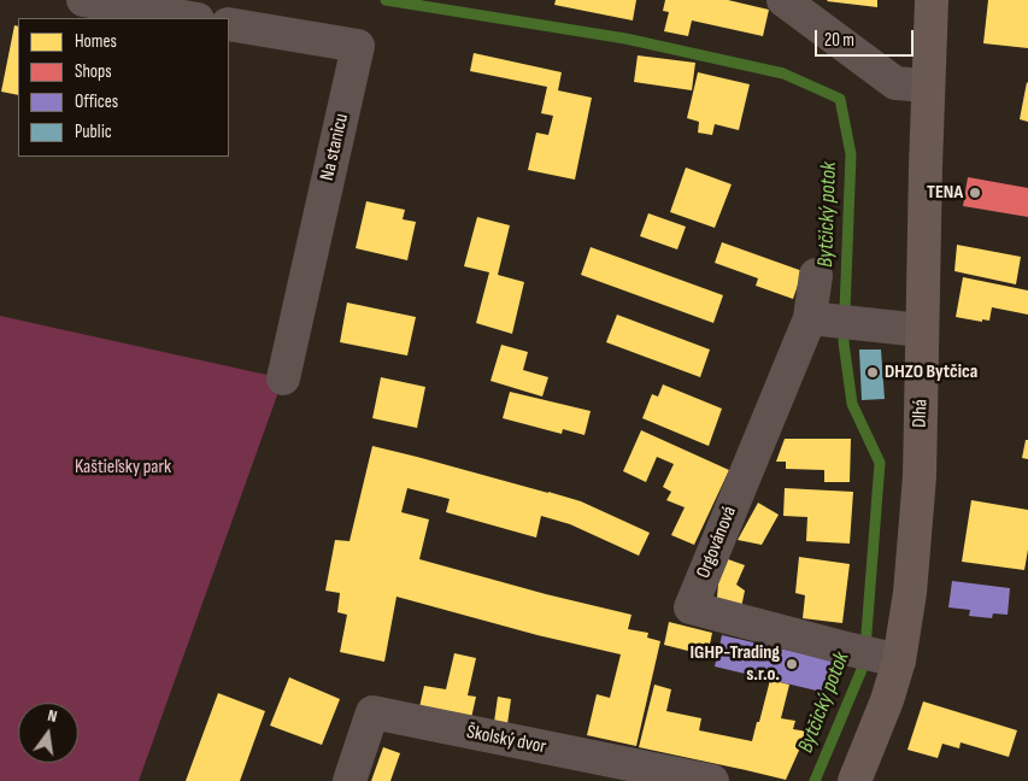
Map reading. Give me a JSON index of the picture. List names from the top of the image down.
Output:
{
  "streets": {
    "main road": ["Dlhá"],
    "street": ["Na stanicu", "Orgovánová", "Školský dvor"]
  },
  "crossings": [
    ["Dlhá", "Orgovánová"]
  ],
  "water": ["Bytčický potok"],
  "parks": ["Kaštieľsky park"],
  "places": ["TENA", "DHZO Bytčica", "IGHP-Trading s.r.o."],
  "legend": [
    "Homes",
    "Shops",
    "Offices",
    "Public"
  ],
  "scale_bar": "20 m",
  "north": "top"
}
